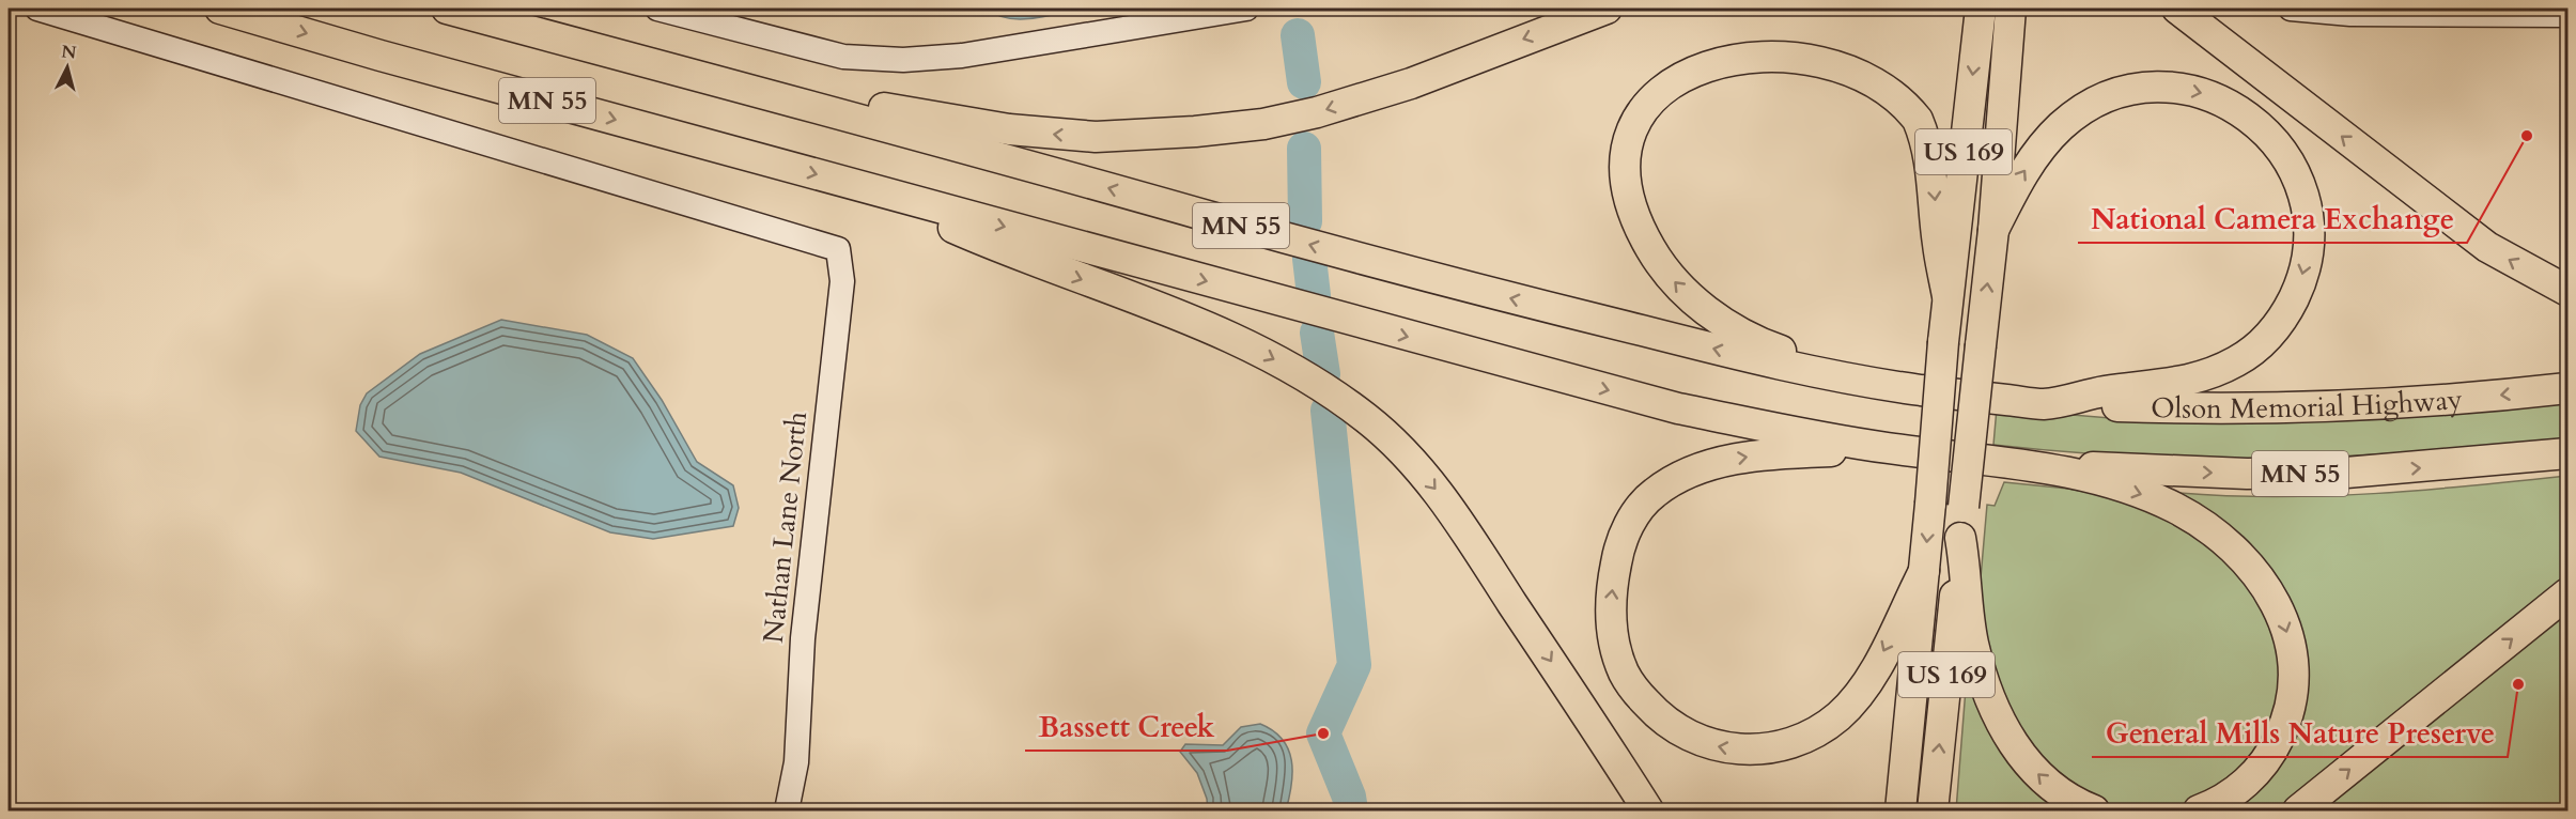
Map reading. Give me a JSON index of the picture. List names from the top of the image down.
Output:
{
  "streets": {
    "highway": ["MN 55", "US 169", "Olson Memorial Highway"],
    "street": ["Nathan Lane North"]
  },
  "crossings": [
    ["MN 55", "Olson Memorial Highway"]
  ],
  "places": ["National Camera Exchange", "General Mills Nature Preserve", "Bassett Creek"],
  "north": "top"
}
